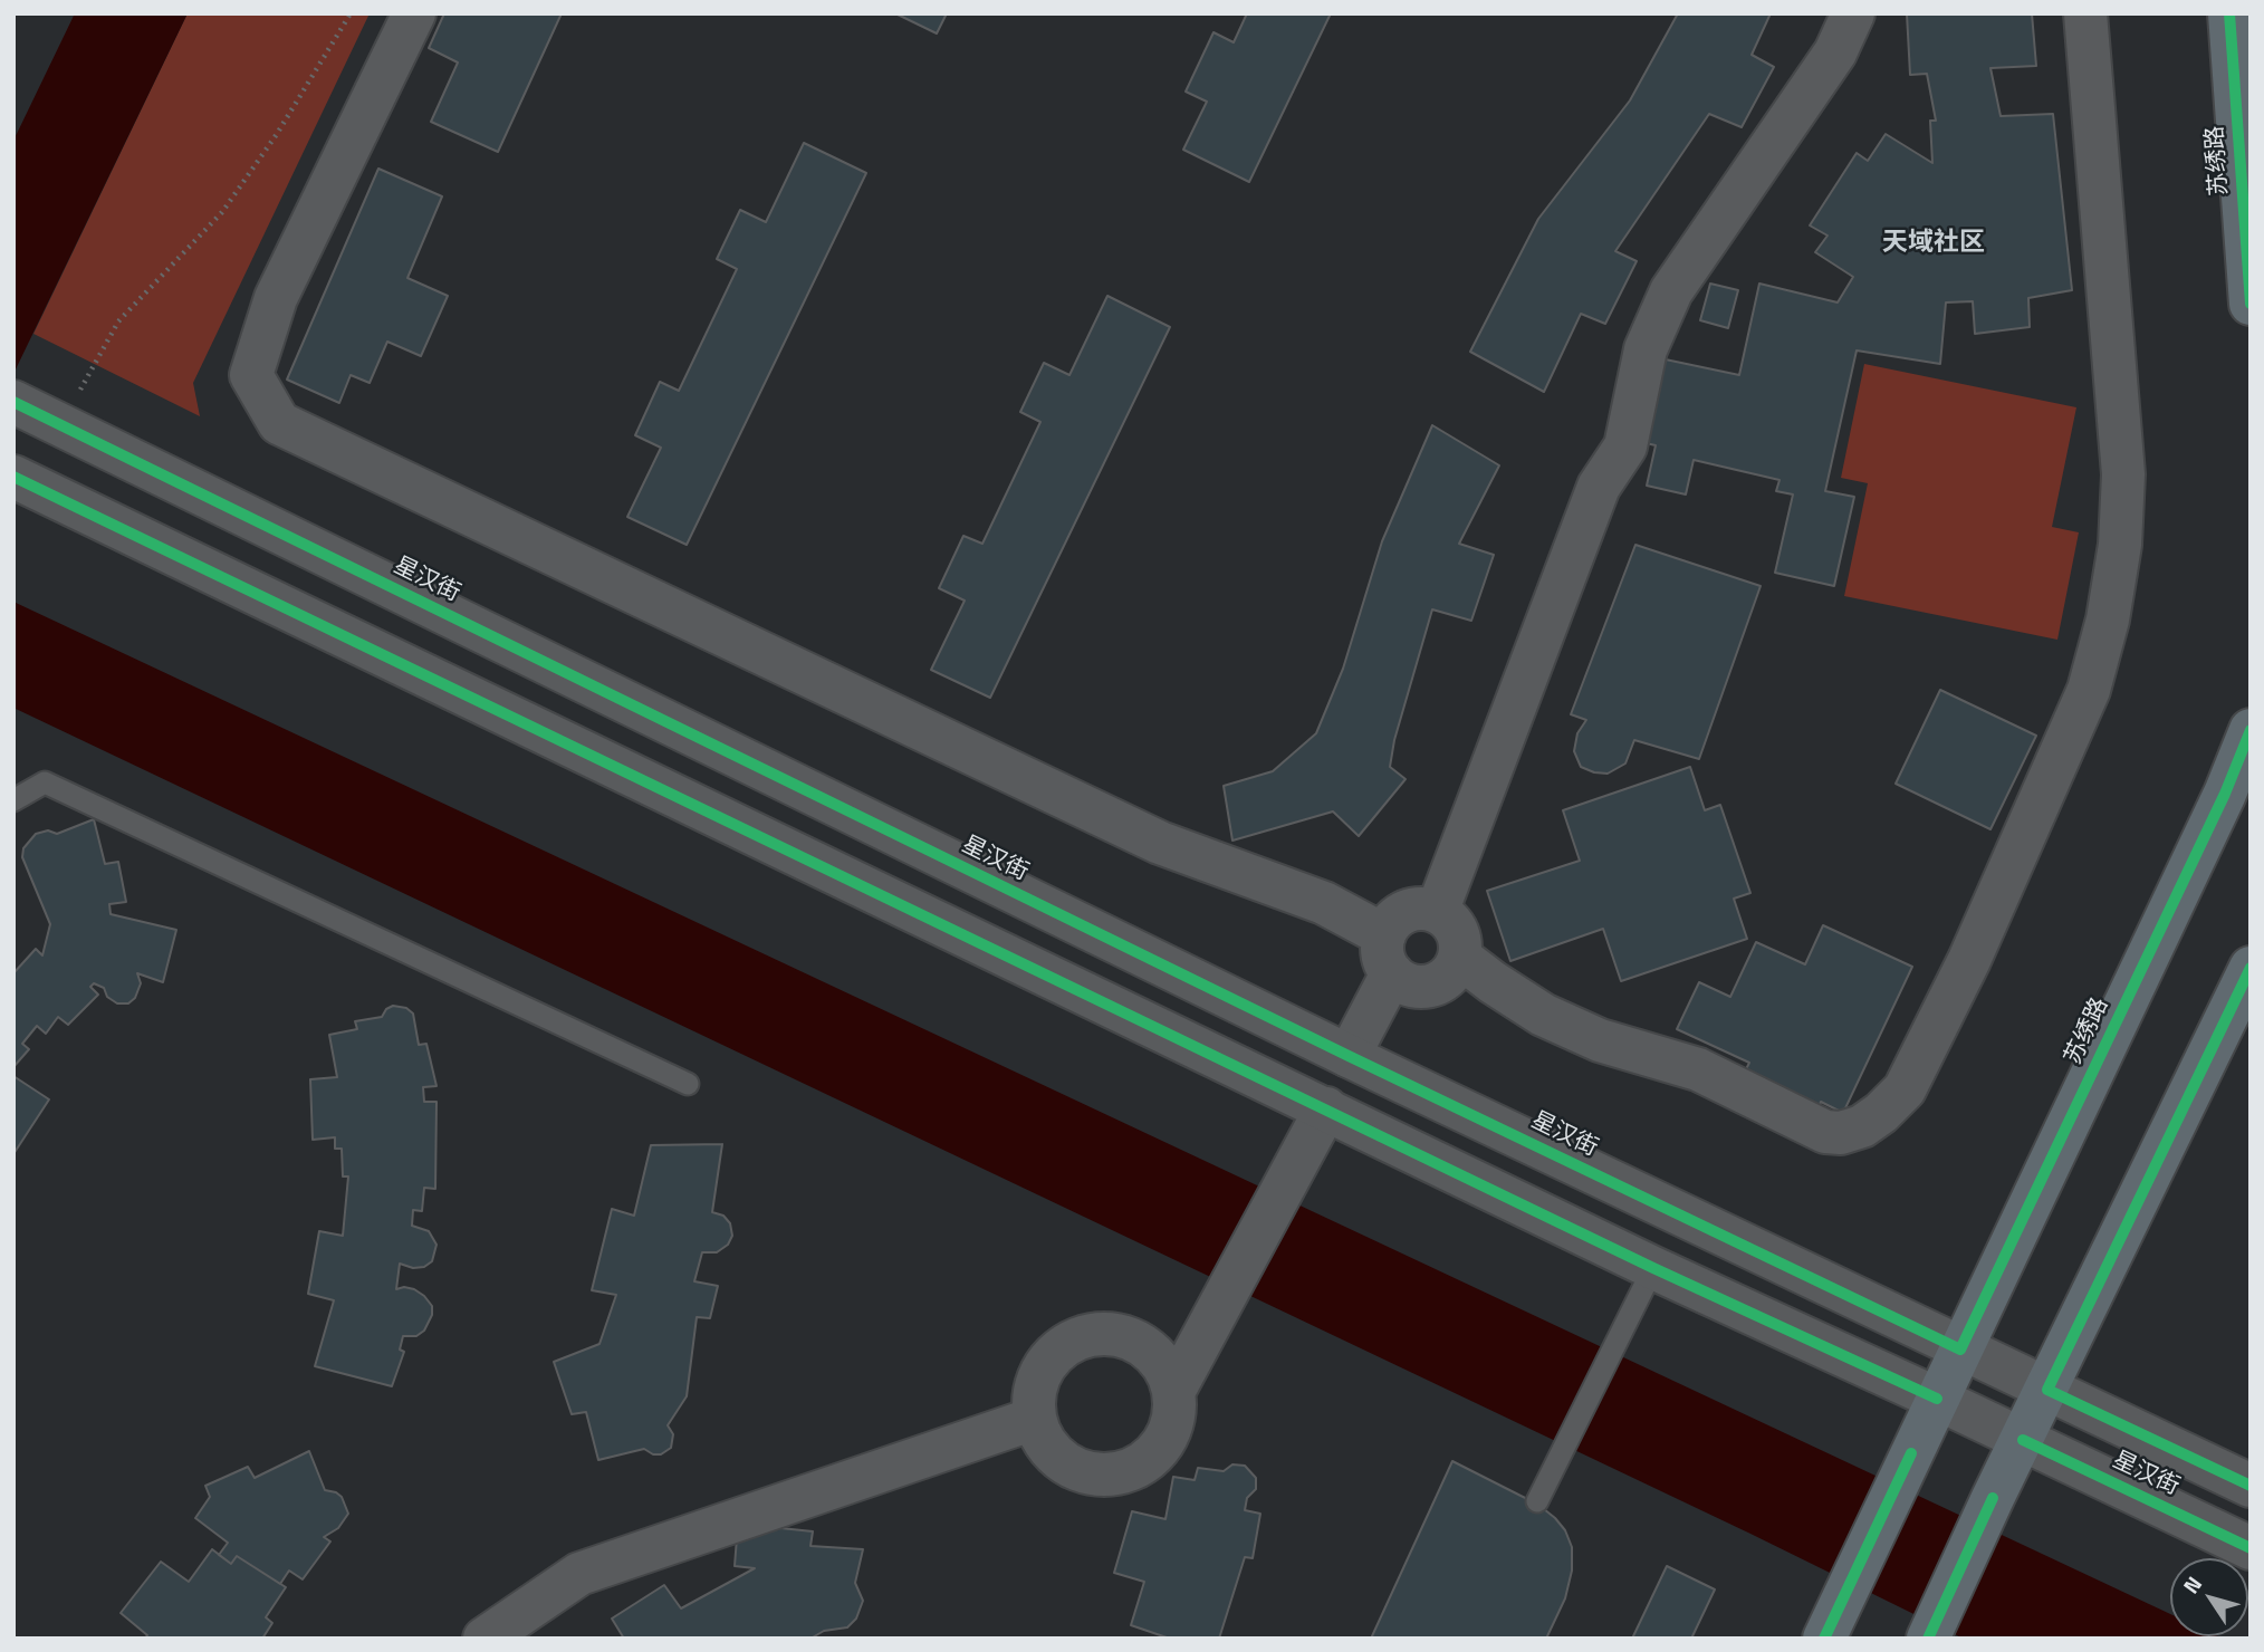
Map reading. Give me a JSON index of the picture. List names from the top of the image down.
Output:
{
  "streets": {
    "main road": ["苏绣路"],
    "street": ["星汉街"]
  },
  "crossings": [
    ["苏绣路", "星汉街"]
  ],
  "districts": ["天域社区"],
  "north": "top left"
}
